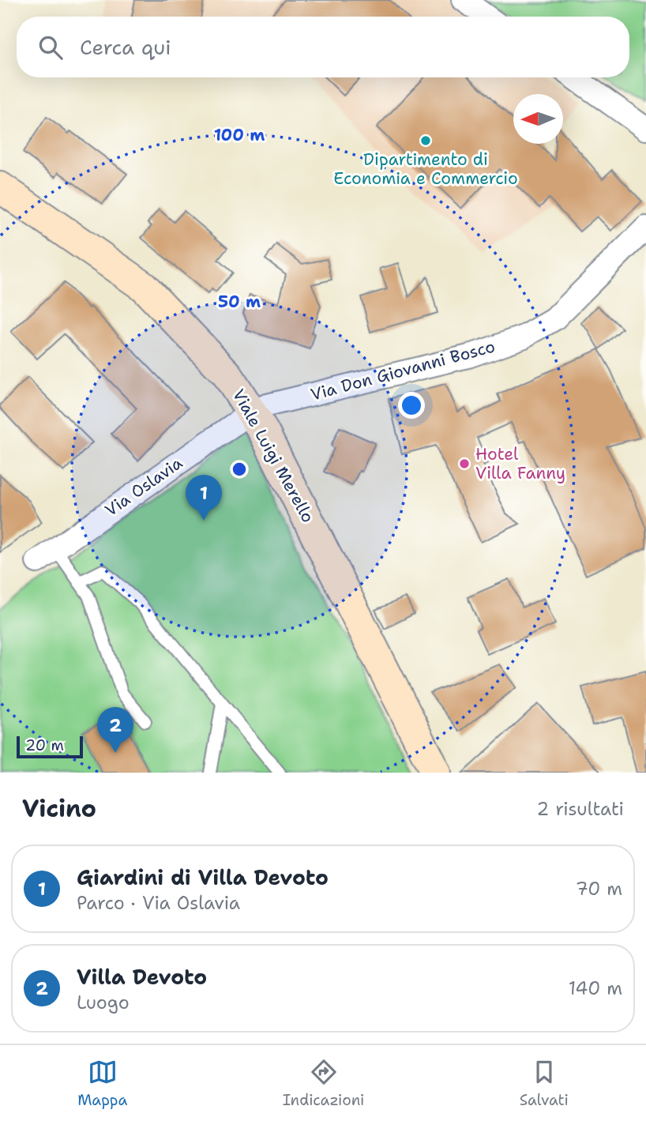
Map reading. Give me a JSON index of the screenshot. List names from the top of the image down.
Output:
{
  "streets": {
    "street": ["Via Don Giovanni Bosco", "Viale Luigi Merello", "Via Oslavia"]
  },
  "crossings": [
    ["Via Don Giovanni Bosco", "Viale Luigi Merello"],
    ["Via Don Giovanni Bosco", "Via Oslavia"],
    ["Viale Luigi Merello", "Via Oslavia"]
  ],
  "places": ["Dipartimento di Economia e Commercio", "Hotel Villa Fanny"],
  "scale_bar": "20 m",
  "north": "left",
  "page": {
    "search": "Cerca qui",
    "pins": ["1", "2"],
    "scale": "20 m",
    "heading": ["Vicino", "2 risultati"],
    "list": [
      {
        "mark": "1",
        "name": "Giardini di Villa Devoto",
        "note": "Parco · Via Oslavia",
        "value": "70 m"
      },
      {
        "mark": "2",
        "name": "Villa Devoto",
        "note": "Luogo",
        "value": "140 m"
      }
    ],
    "nav": ["Mappa", "Indicazioni", "Salvati"]
  },
  "rings": ["100 m", "50 m"]
}
